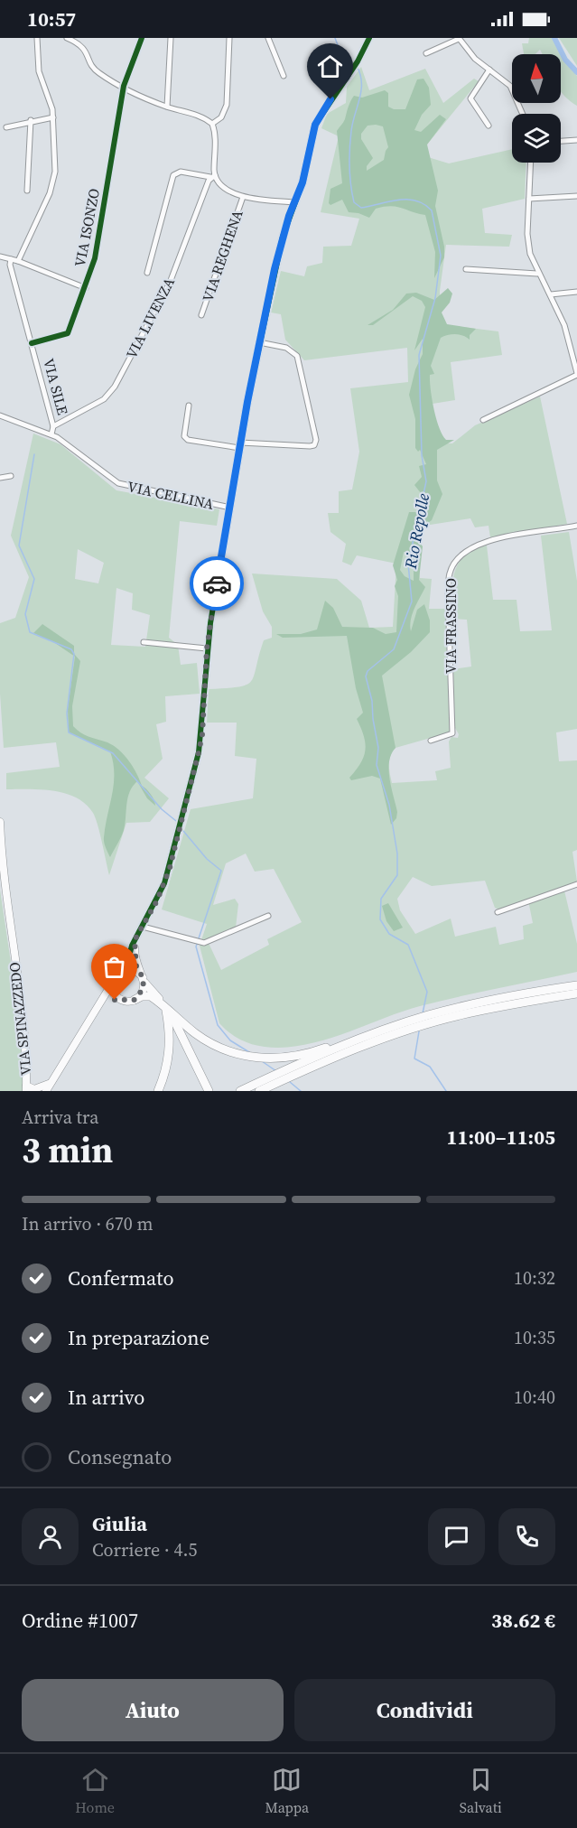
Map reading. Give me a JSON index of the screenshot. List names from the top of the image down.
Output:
{
  "streets": {
    "street": [
      "VIA ISONZO",
      "VIA REGHENA",
      "VIA LIVENZA",
      "VIA SILE",
      "VIA CELLINA",
      "VIA FRASSINO",
      "VIA SPINAZZEDO"
    ]
  },
  "crossings": [
    ["VIA ISONZO", "VIA SILE"],
    ["VIA LIVENZA", "VIA SILE"]
  ],
  "water": ["Rio Repolle"],
  "north": "top",
  "page": {
    "status": "10:57",
    "heading": ["3 min", "Arriva tra", "11:00–11:05"],
    "panel": [
      "Giulia",
      "Corriere · 4.5",
      "Ordine #1007",
      "38.62 €"
    ],
    "bar": "In arrivo · 670 m",
    "list": [
      ["Confermato", "10:32"],
      ["In preparazione", "10:35"],
      ["In arrivo", "10:40"],
      "Consegnato"
    ],
    "buttons": ["Aiuto", "Condividi"],
    "tabs": ["Home", "Mappa", "Salvati"]
  }
}
